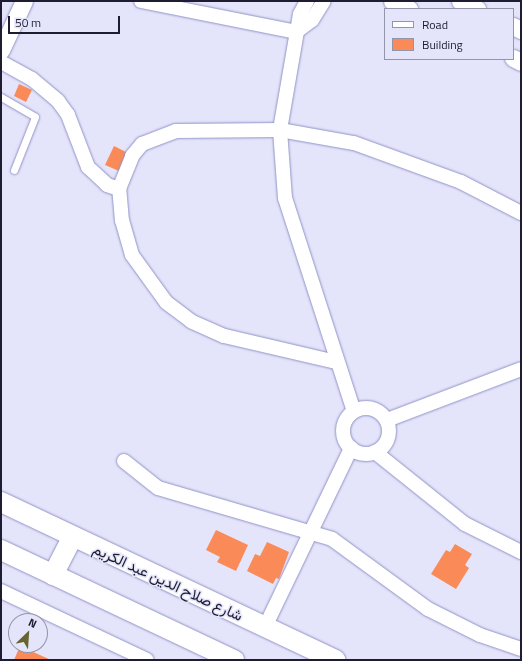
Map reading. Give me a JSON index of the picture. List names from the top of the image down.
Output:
{
  "streets": {
    "main road": ["شارع صلاح الدين عبد الكريم"]
  },
  "legend": ["Road", "Building"],
  "scale_bar": "50 m",
  "north": "top right"
}
